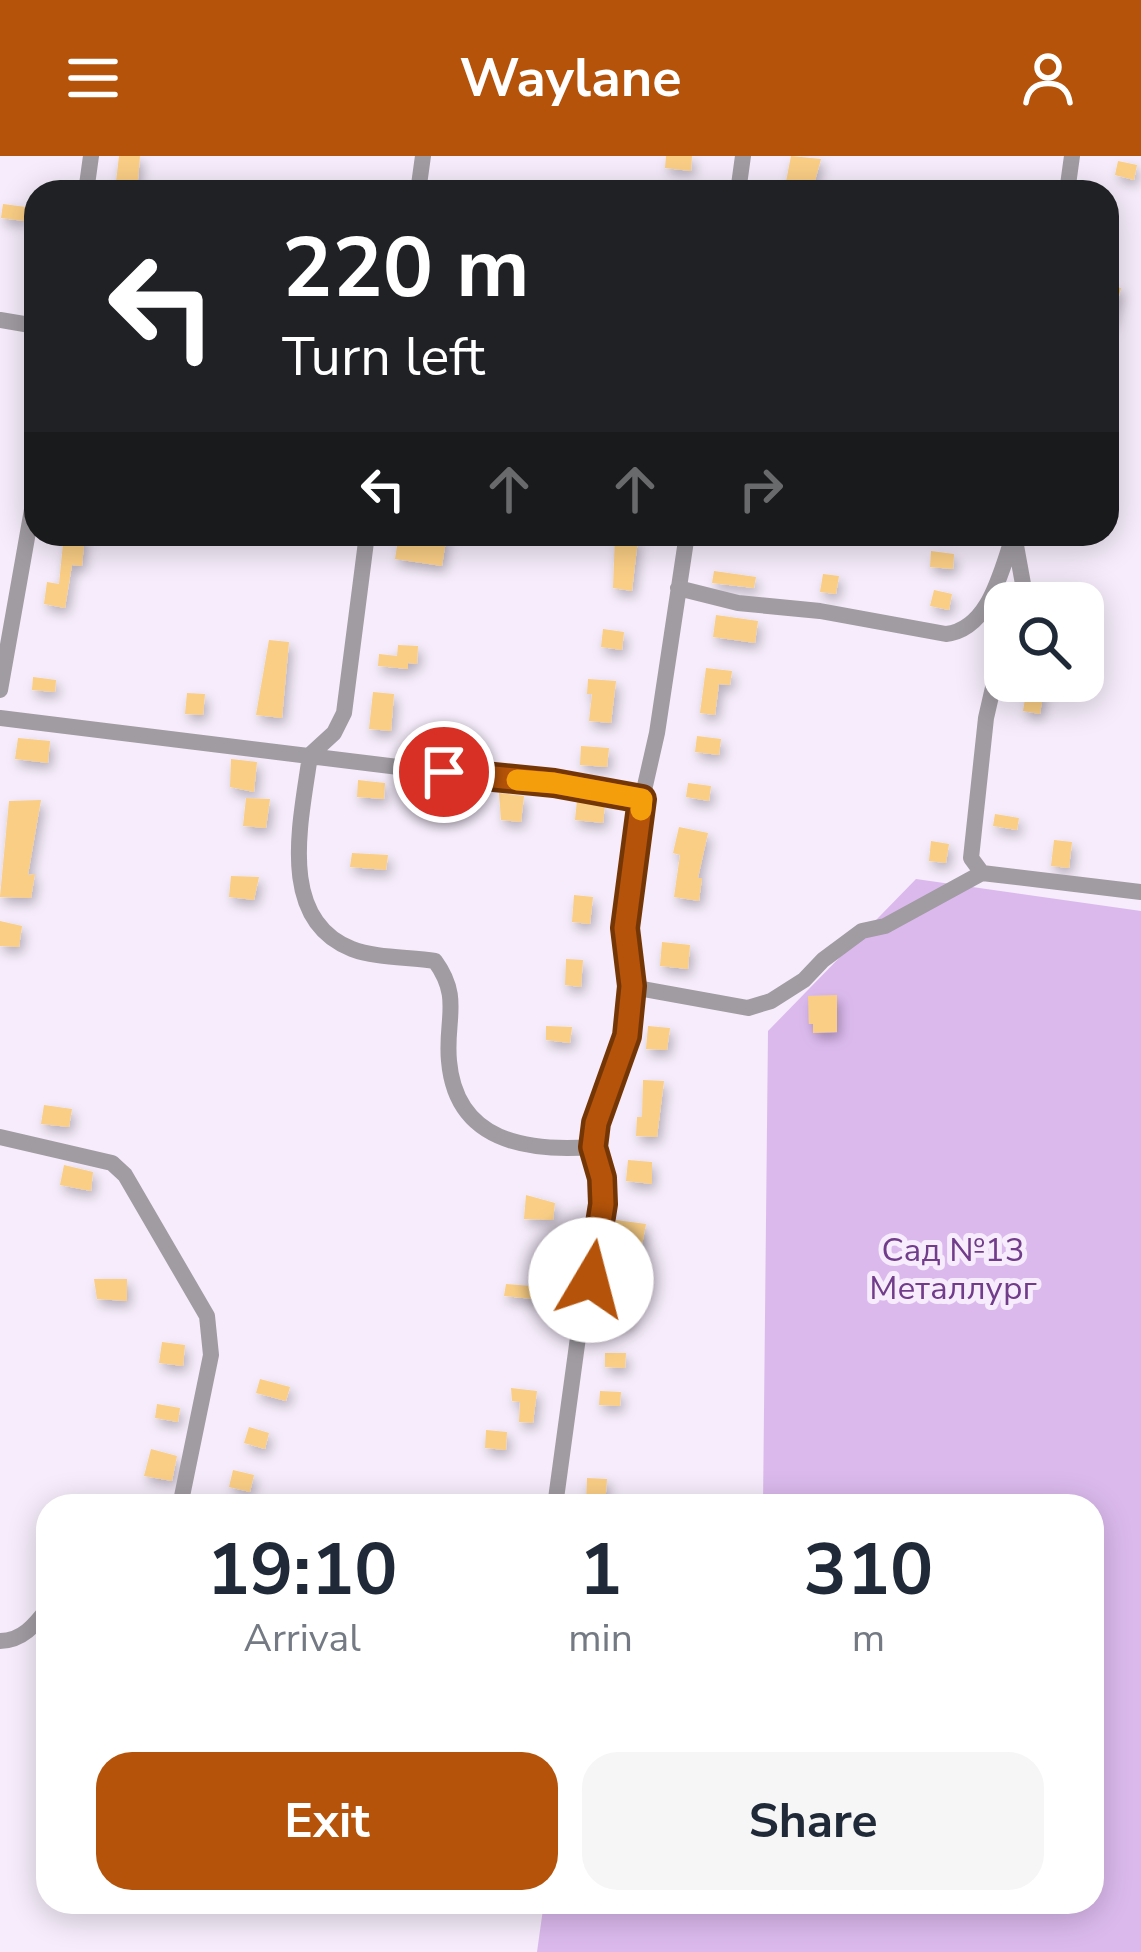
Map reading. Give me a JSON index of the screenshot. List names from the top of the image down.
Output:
{
  "parks": ["Сад №13 Металлург"],
  "page": {
    "header": "Waylane",
    "turn": ["220 m", "Turn left"],
    "eta": [
      "19:10",
      "Arrival",
      "1",
      "min",
      "310",
      "m"
    ],
    "buttons": ["Exit", "Share"]
  }
}
